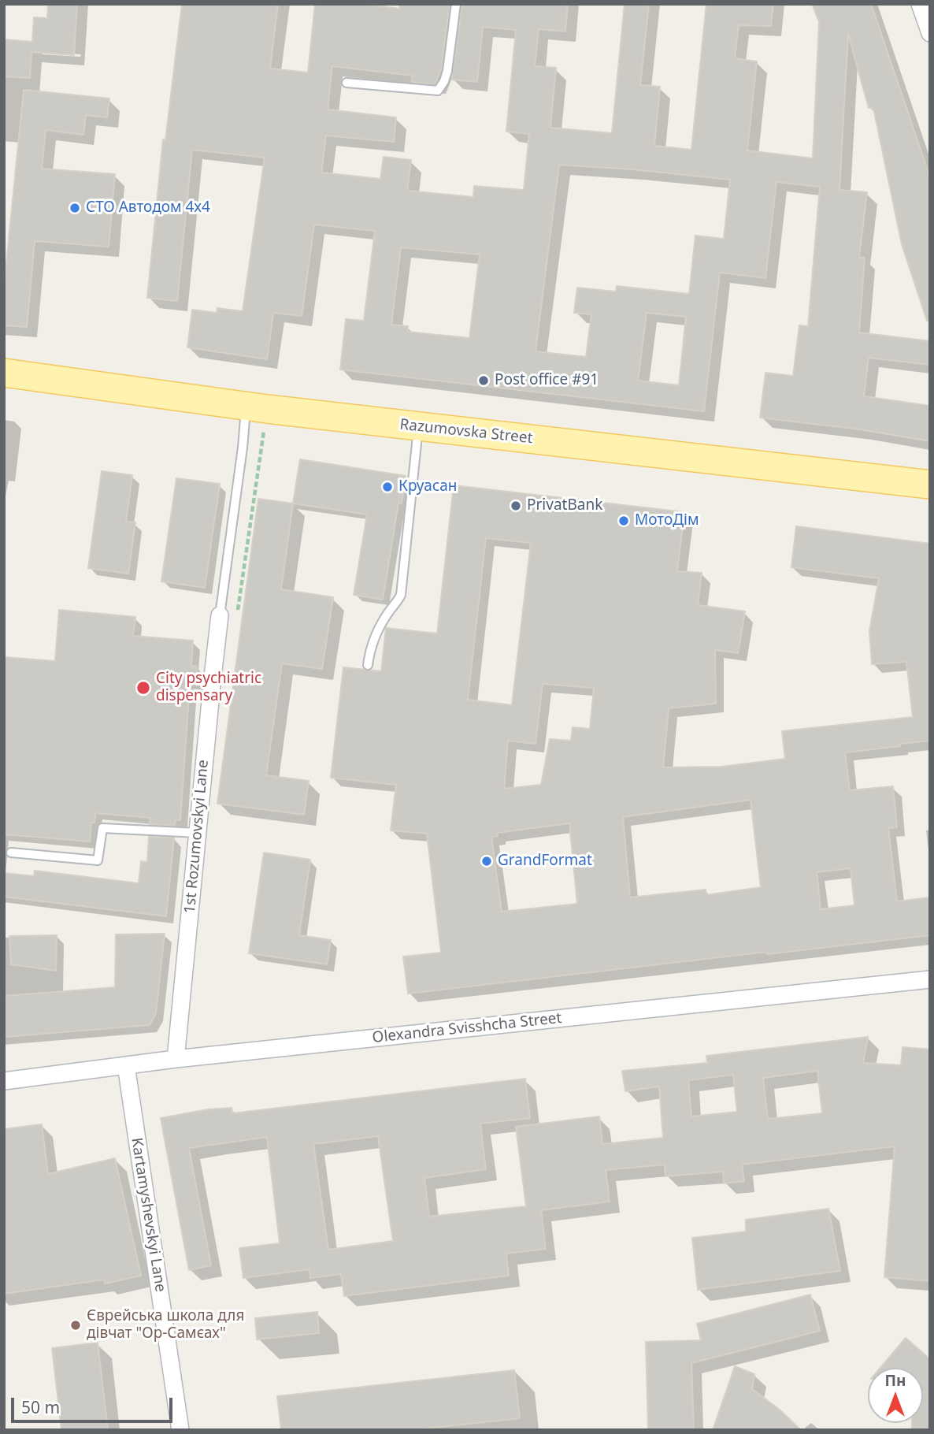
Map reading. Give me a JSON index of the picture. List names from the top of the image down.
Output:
{
  "streets": {
    "main road": ["Razumovska Street"],
    "street": ["1st Rozumovskyi Lane", "Olexandra Svisshcha Street", "Kartamyshevskyi Lane"]
  },
  "crossings": [
    ["1st Rozumovskyi Lane", "Olexandra Svisshcha Street"],
    ["Olexandra Svisshcha Street", "Kartamyshevskyi Lane"]
  ],
  "places": [
    "СТО Автодом 4х4",
    "Post office #91",
    "Круасан",
    "PrivatBank",
    "МотоДім",
    "City psychiatric dispensary",
    "GrandFormat",
    "Єврейська школа для дівчат \"Ор-Самєах\""
  ],
  "scale_bar": "50 m",
  "north": "top"
}
